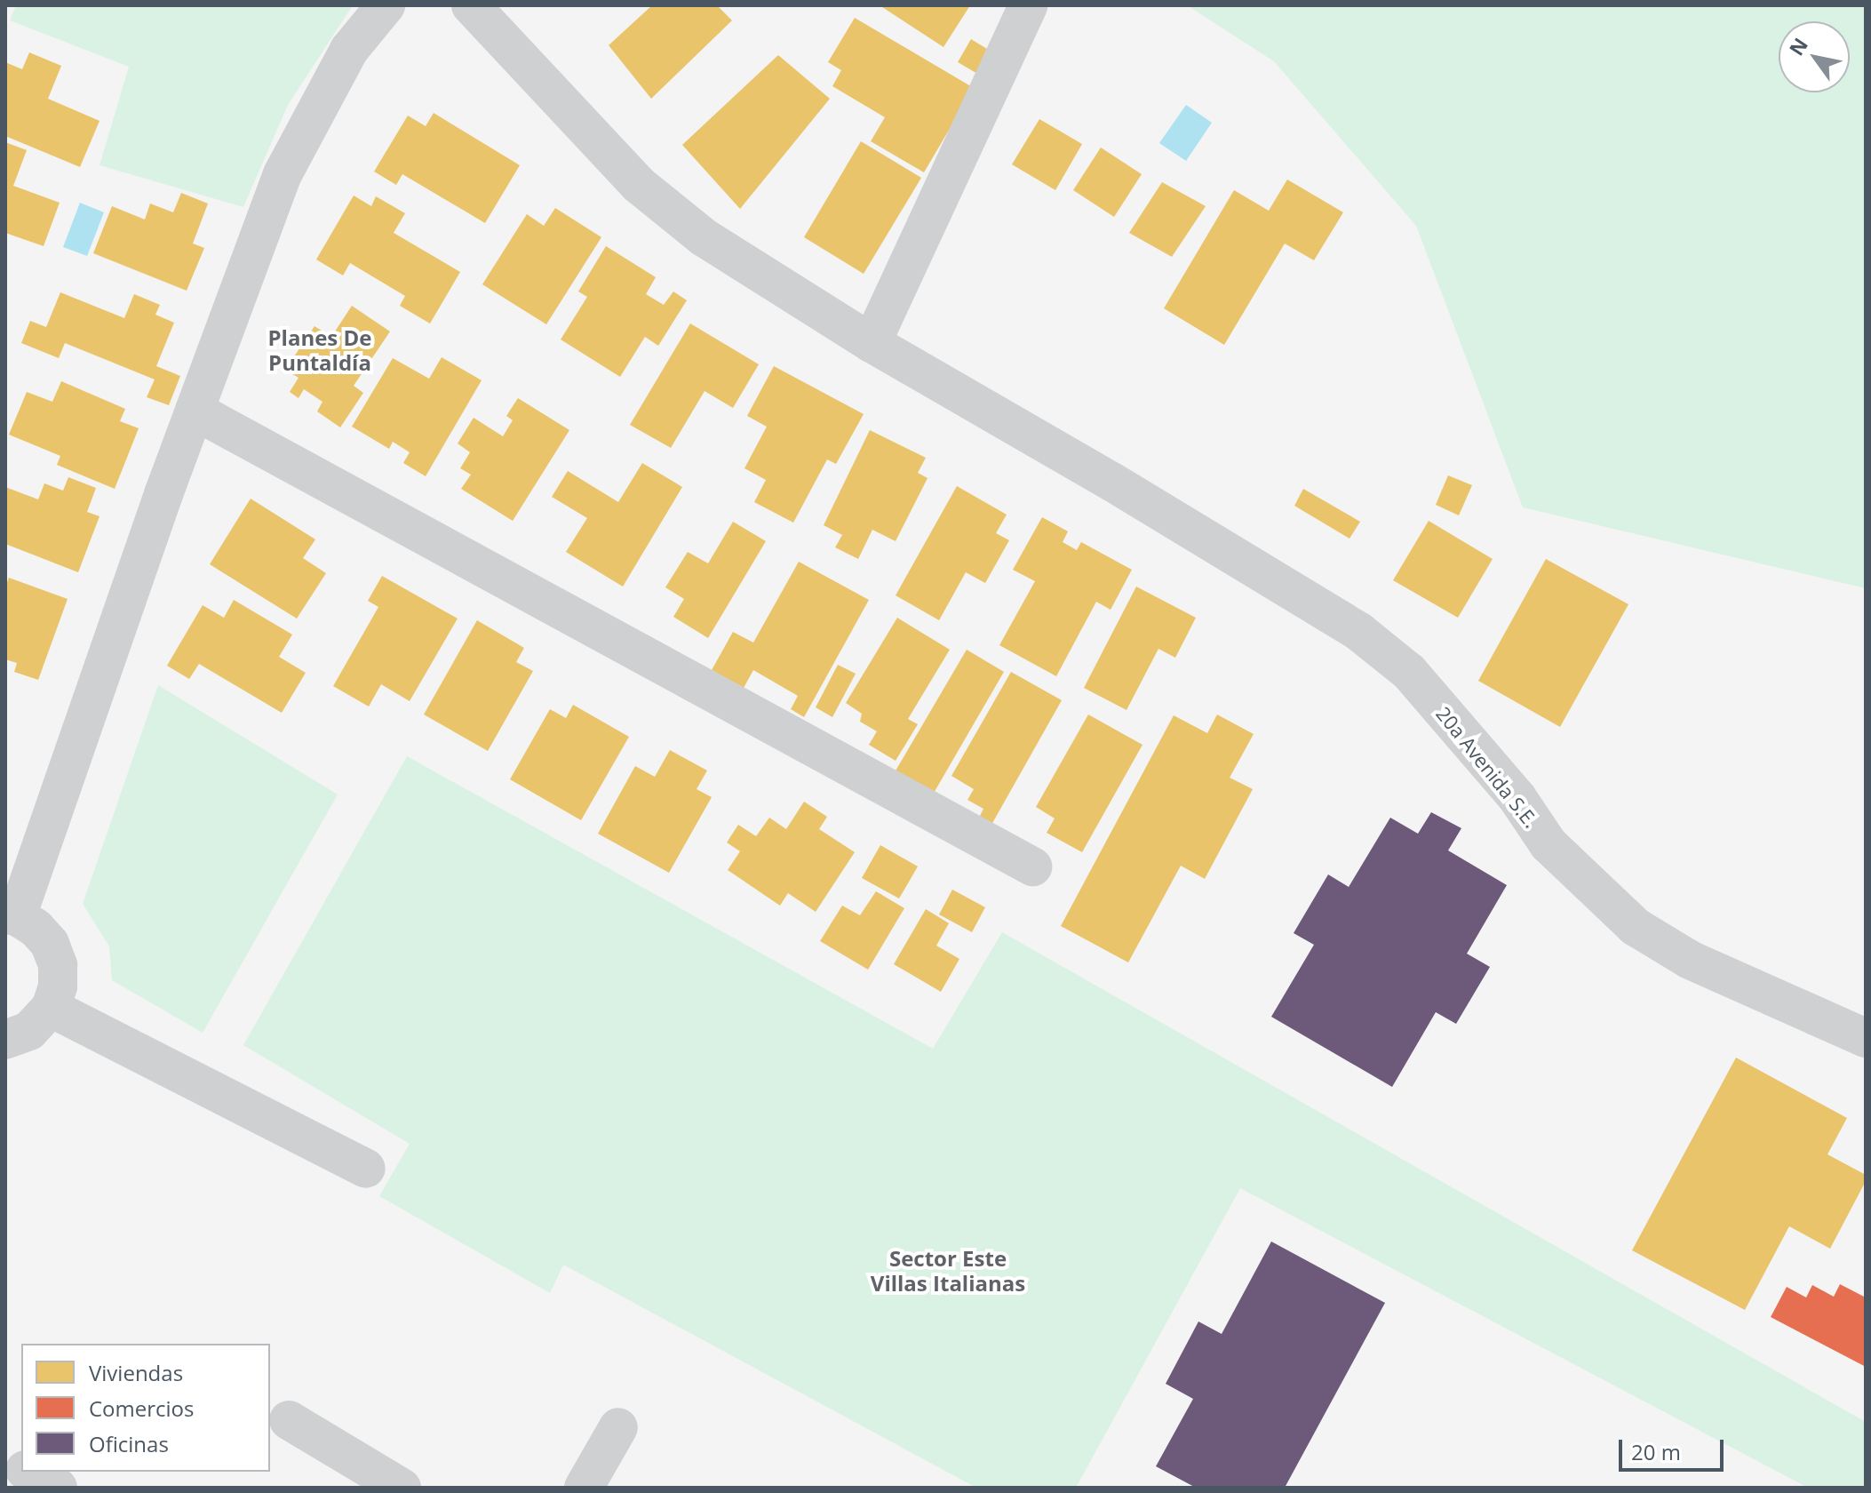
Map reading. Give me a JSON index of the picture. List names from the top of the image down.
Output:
{
  "streets": {
    "street": ["20a Avenida S.E."]
  },
  "districts": ["Planes De Puntaldía", "Sector Este Villas Italianas"],
  "legend": ["Viviendas", "Comercios", "Oficinas"],
  "scale_bar": "20 m",
  "north": "top left"
}
